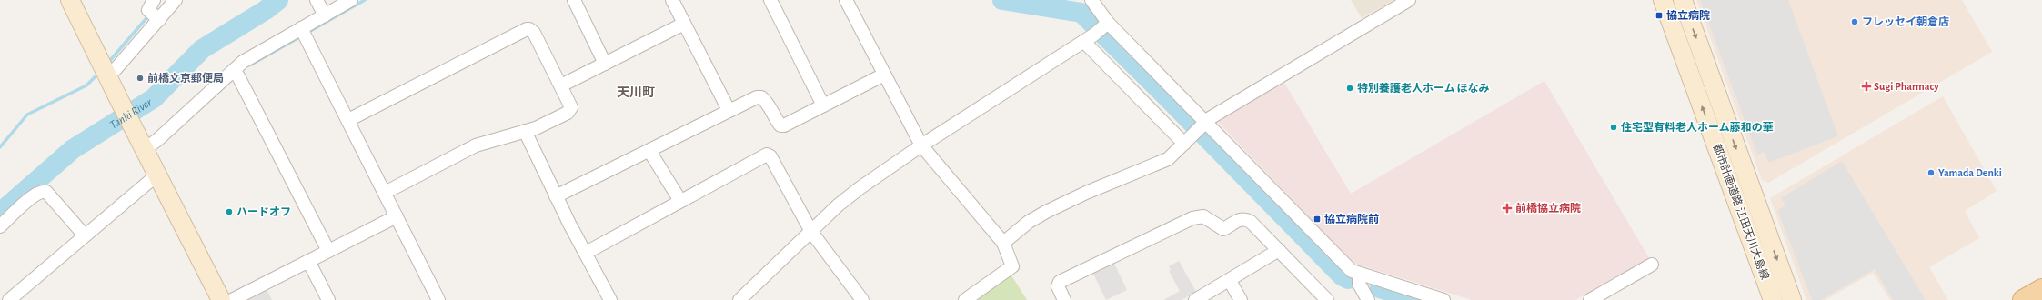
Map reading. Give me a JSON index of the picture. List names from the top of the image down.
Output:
{
  "streets": {
    "street": ["都市計画道路 江田天川大島線"]
  },
  "districts": ["天川町"],
  "water": ["Tanki River"],
  "places": {
    "transit": ["協立病院", "協立病院前"],
    "other": [
      "フレッセイ朝倉店",
      "前橋文京郵便局",
      "特別養護老人ホーム ほなみ",
      "住宅型有料老人ホーム藤和の華",
      "Yamada Denki",
      "ハードオフ"
    ],
    "health": ["Sugi Pharmacy", "前橋協立病院"]
  }
}
